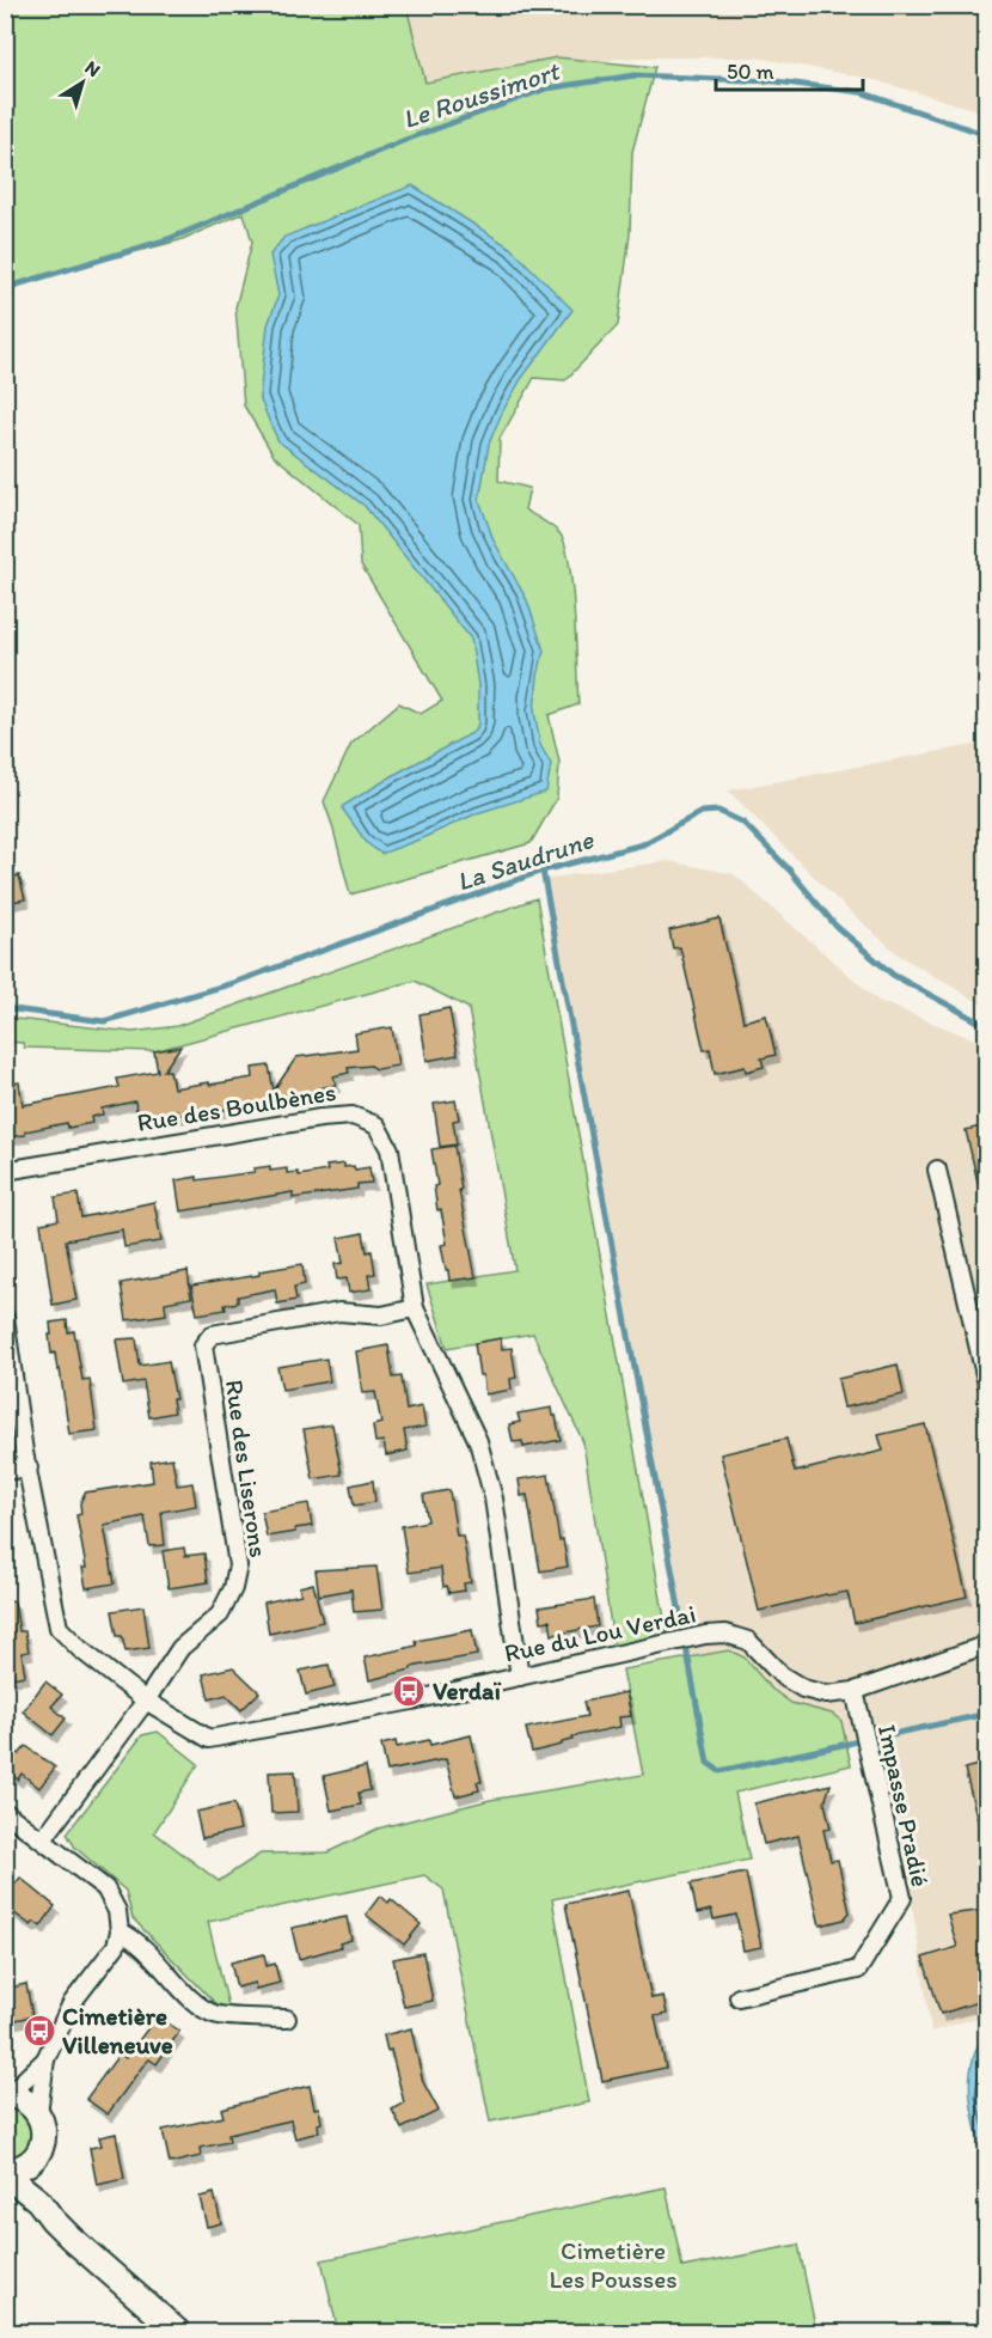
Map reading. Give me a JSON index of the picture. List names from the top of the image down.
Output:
{
  "streets": {
    "street": [
      "Rue des Boulbènes",
      "Rue des Liserons",
      "Rue du Lou Verdai",
      "Impasse Pradié"
    ]
  },
  "crossings": [
    ["Rue des Boulbènes", "Rue des Liserons"],
    ["Rue des Boulbènes", "Rue du Lou Verdai"],
    ["Rue des Liserons", "Rue du Lou Verdai"],
    ["Rue du Lou Verdai", "Impasse Pradié"]
  ],
  "water": ["Le Roussimort", "La Saudrune"],
  "parks": ["Cimetière Les Pousses"],
  "places": {
    "bus stop": ["Verdaï", "Cimetière Villeneuve"]
  },
  "scale_bar": "50 m",
  "north": "top right"
}
